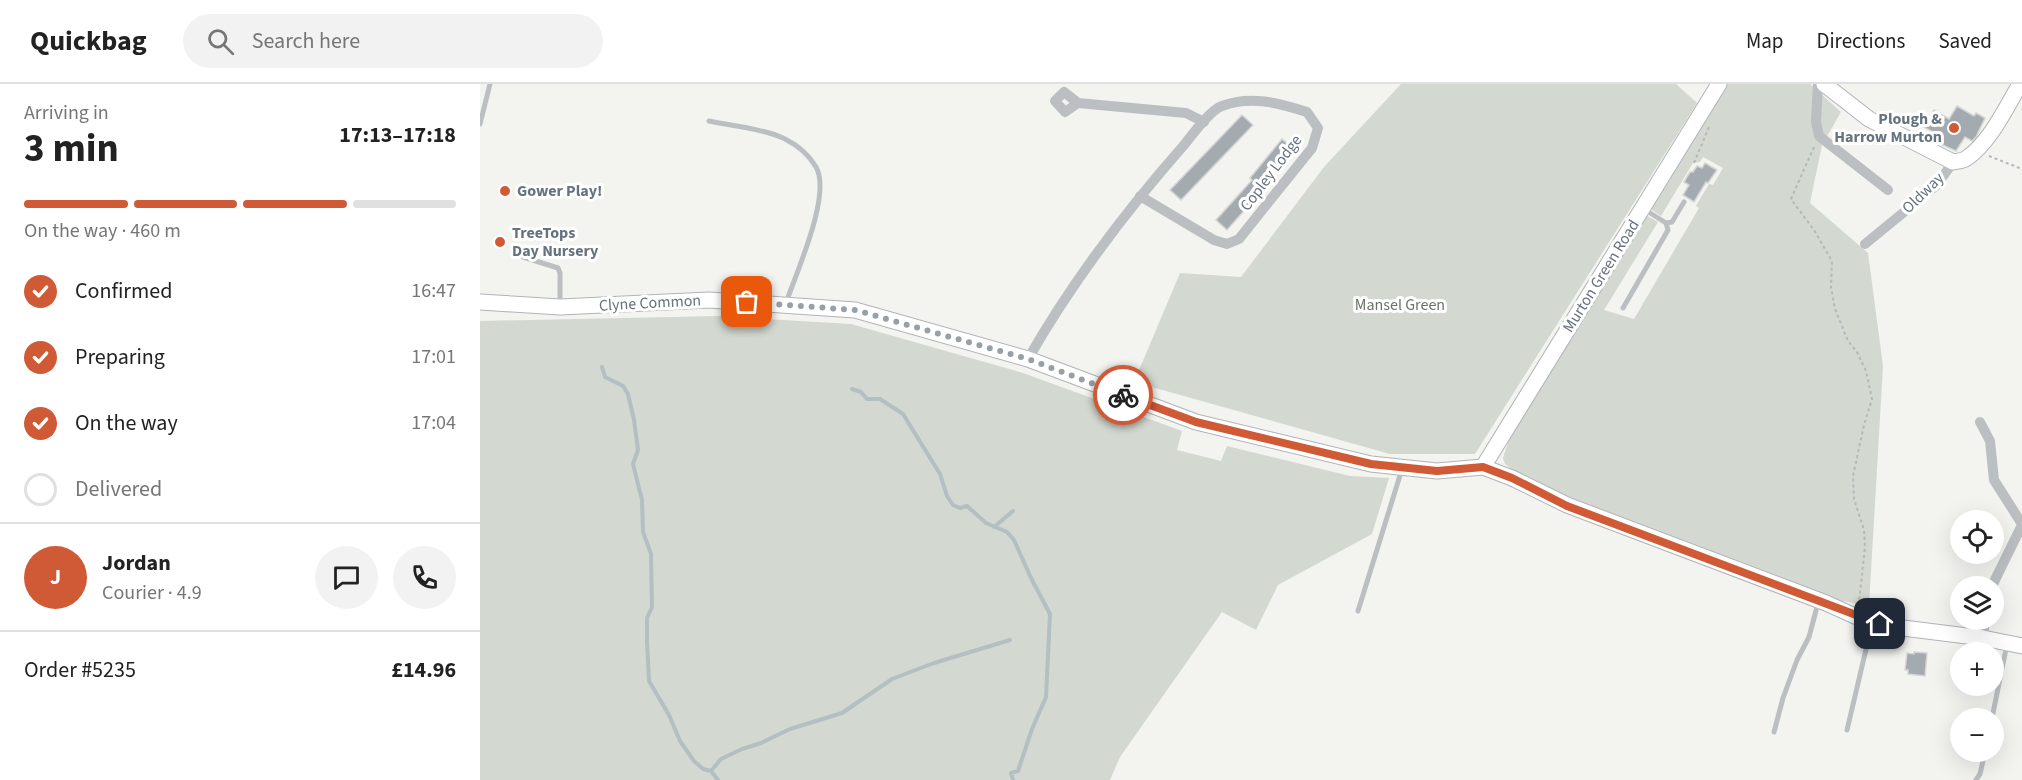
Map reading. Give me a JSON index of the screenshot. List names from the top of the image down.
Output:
{
  "streets": {
    "main road": ["Oldway", "Murton Green Road", "Clyne Common"],
    "street": ["Copley Lodge"]
  },
  "crossings": [
    ["Copley Lodge", "Clyne Common"],
    ["Murton Green Road", "Clyne Common"]
  ],
  "parks": ["Mansel Green"],
  "places": ["Plough & Harrow Murton", "Gower Play!", "TreeTops Day Nursery"],
  "page": {
    "header": "Quickbag",
    "search": "Search here",
    "nav": ["Map", "Directions", "Saved"],
    "heading": ["3 min", "Arriving in", "17:13–17:18"],
    "panel": [
      "Jordan",
      "Courier · 4.9",
      "Order #5235",
      "£14.96"
    ],
    "bar": "On the way · 460 m",
    "list": [
      ["Confirmed", "16:47"],
      ["Preparing", "17:01"],
      ["On the way", "17:04"],
      "Delivered"
    ],
    "map_buttons": ["+", "−"],
    "round": "J"
  }
}
